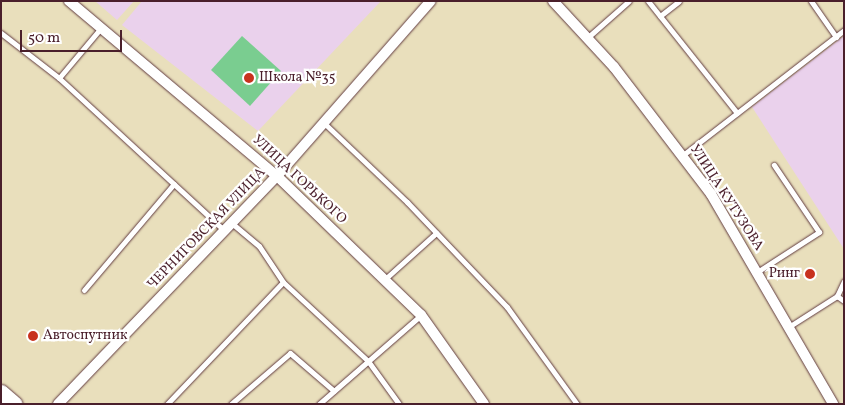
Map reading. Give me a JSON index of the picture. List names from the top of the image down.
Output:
{
  "streets": {
    "street": ["УЛИЦА ГОРЬКОГО", "УЛИЦА КУТУЗОВА", "ЧЕРНИГОВСКАЯ УЛИЦА"]
  },
  "crossings": [
    ["УЛИЦА ГОРЬКОГО", "ЧЕРНИГОВСКАЯ УЛИЦА"]
  ],
  "places": ["Школа №35", "Ринг", "Автоспутник"],
  "scale_bar": "50 m"
}
